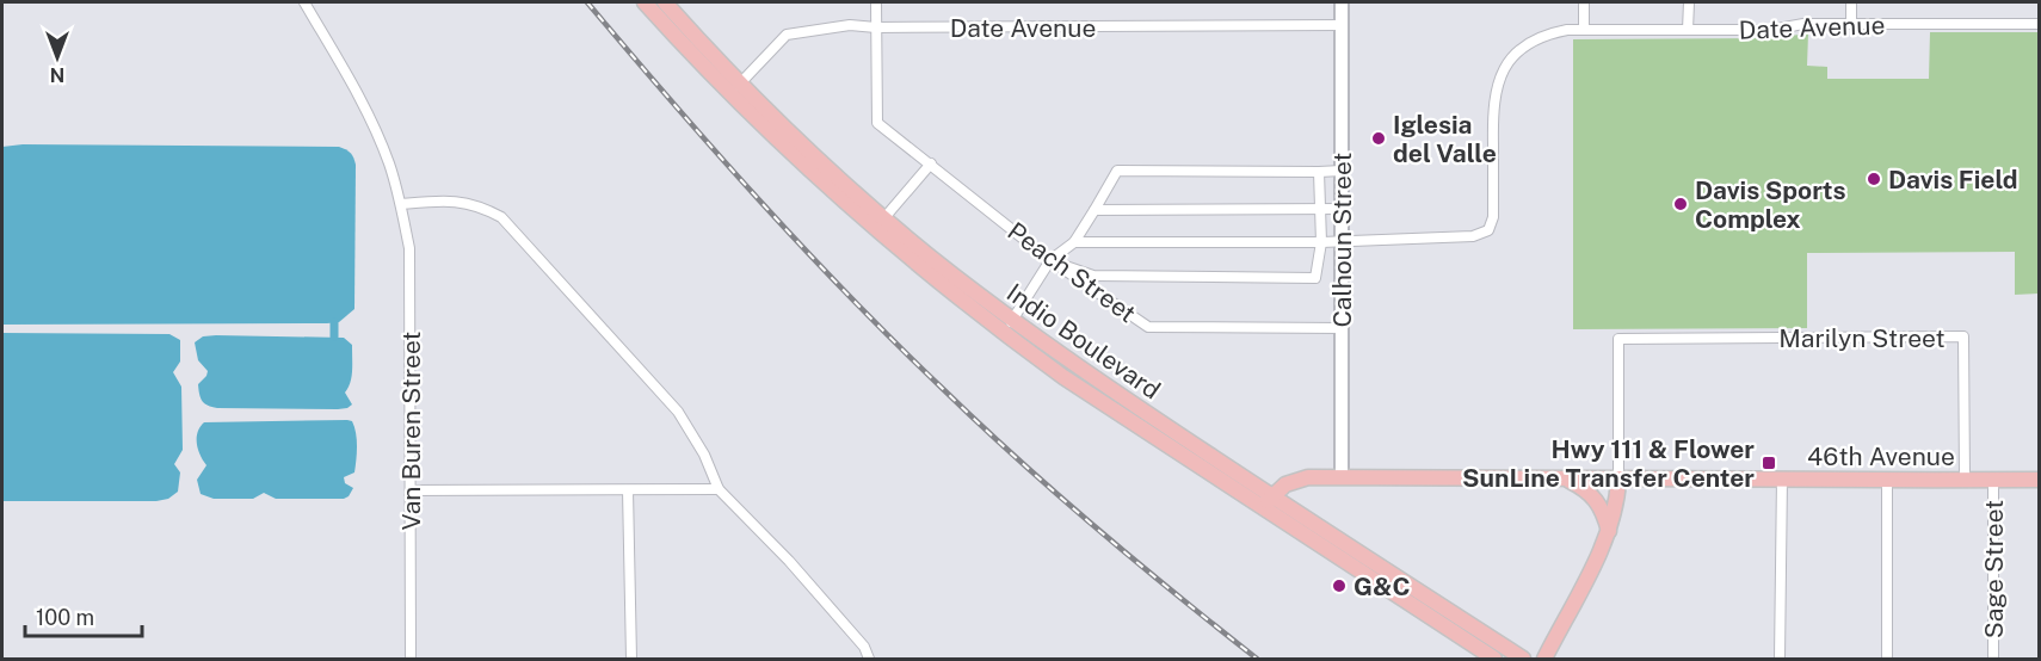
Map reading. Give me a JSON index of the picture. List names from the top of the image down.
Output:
{
  "streets": {
    "main road": ["Indio Boulevard", "46th Avenue"],
    "street": [
      "Date Avenue",
      "Calhoun Street",
      "Peach Street",
      "Marilyn Street",
      "Van Buren Street",
      "Sage Street"
    ]
  },
  "crossings": [
    ["Date Avenue", "Calhoun Street"],
    ["Date Avenue", "Peach Street"],
    ["Date Avenue", "Indio Boulevard"],
    ["Calhoun Street", "Peach Street"],
    ["Calhoun Street", "46th Avenue"],
    ["Marilyn Street", "46th Avenue"],
    ["Indio Boulevard", "46th Avenue"],
    ["46th Avenue", "Sage Street"]
  ],
  "places": {
    "other": [
      "Iglesia del Valle",
      "Davis Field",
      "Davis Sports Complex",
      "G&C"
    ],
    "transit": ["Hwy 111 & Flower SunLine Transfer Center"]
  },
  "scale_bar": "100 m",
  "north": "bottom"
}
